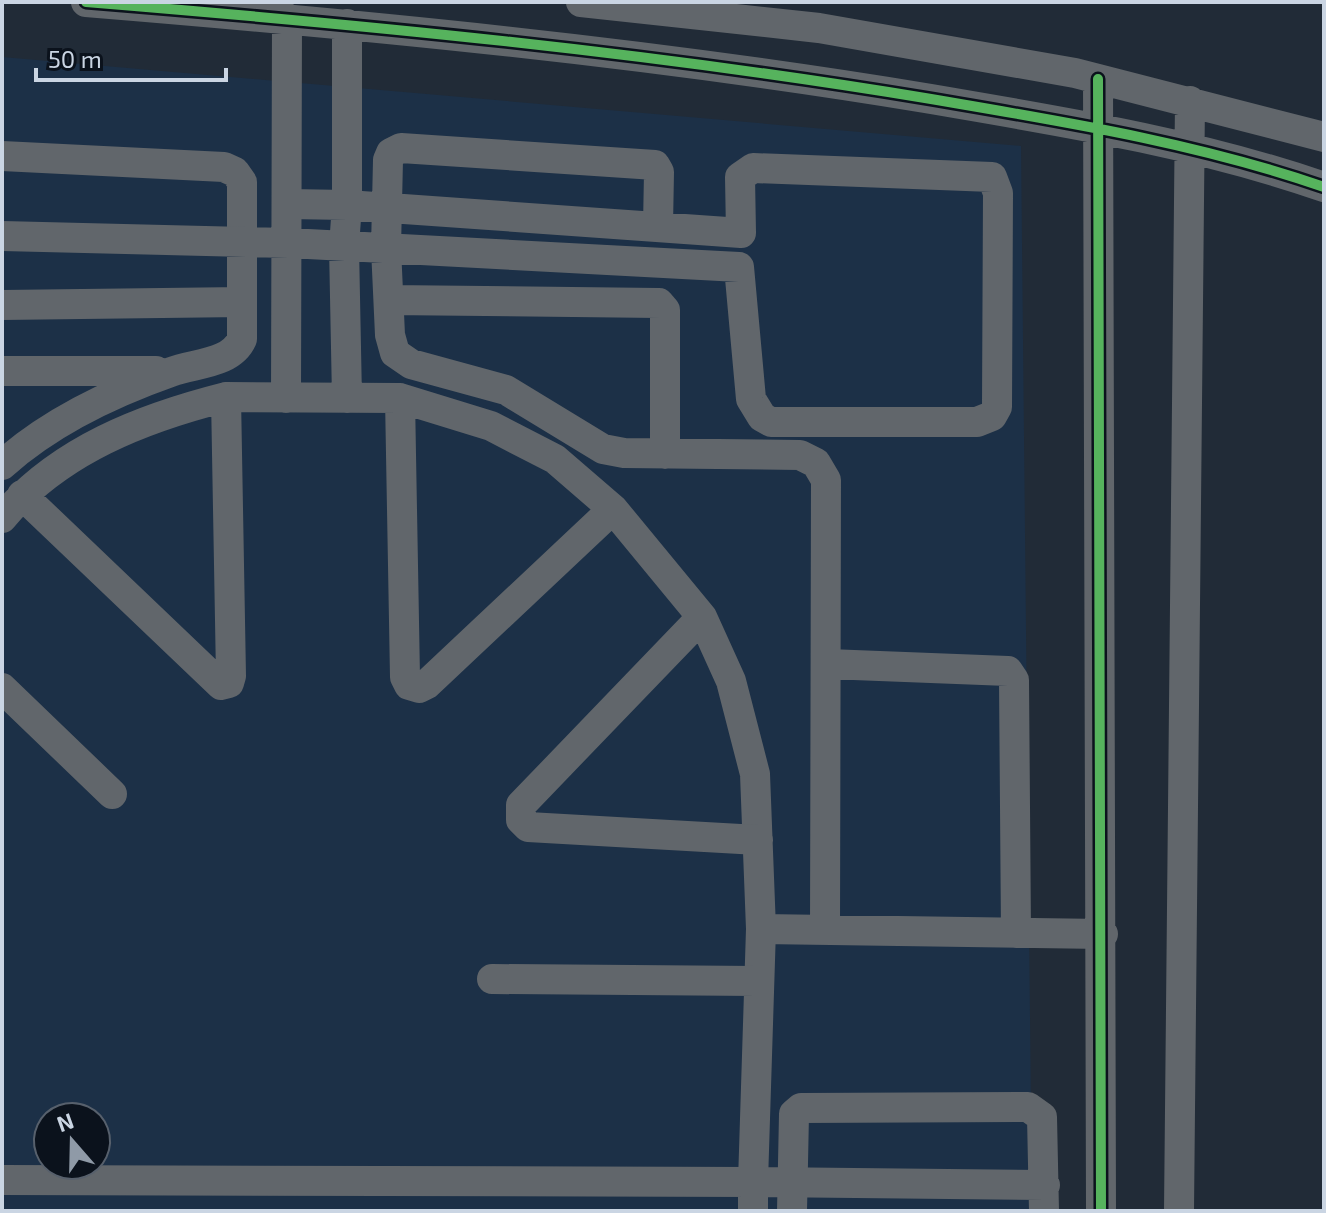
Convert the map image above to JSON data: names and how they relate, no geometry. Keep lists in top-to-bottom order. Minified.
{"scale_bar":"50 m","north":"top"}
